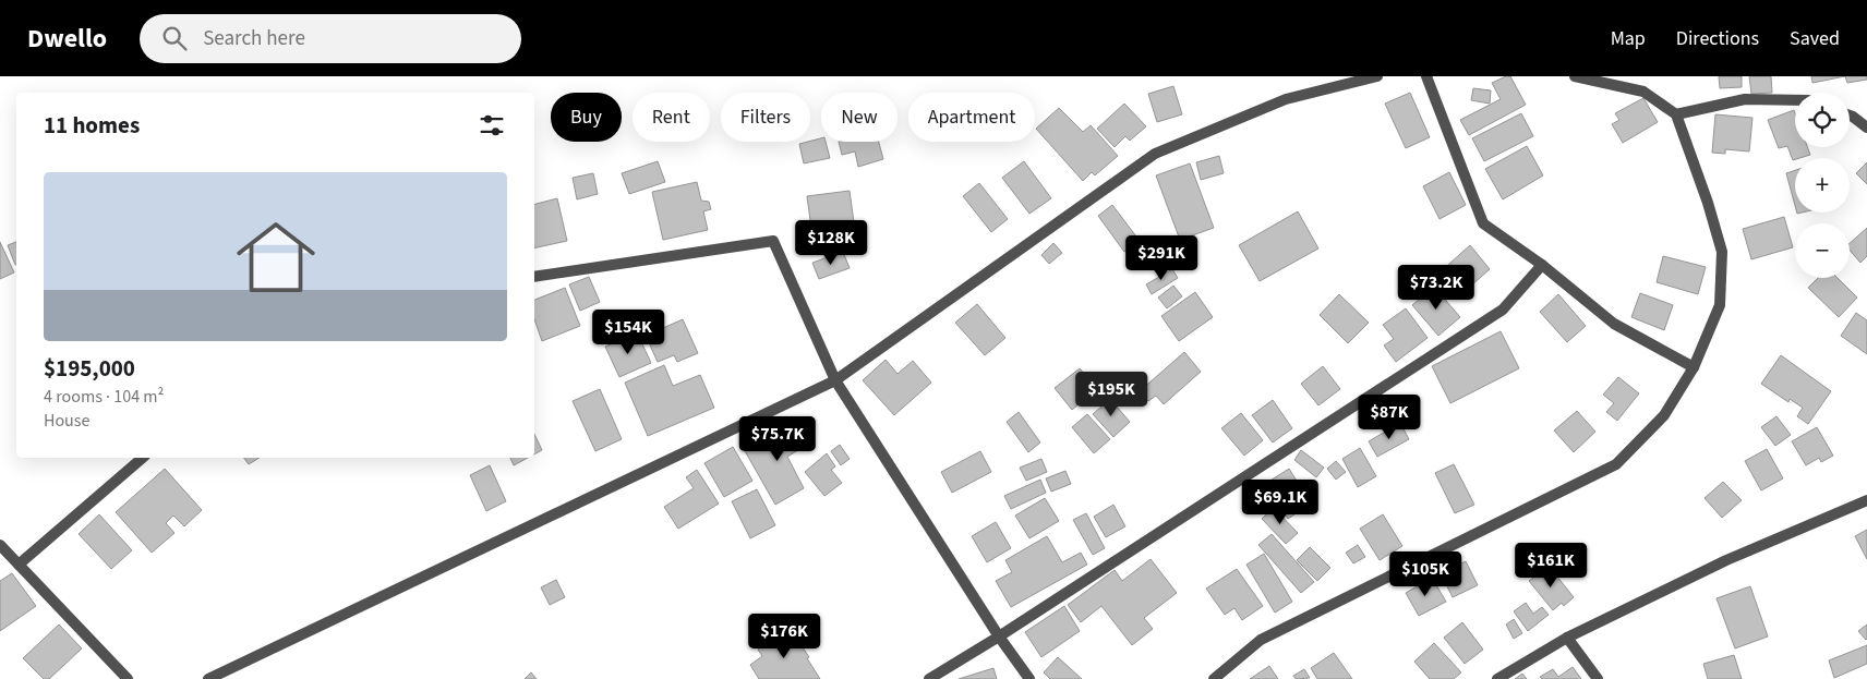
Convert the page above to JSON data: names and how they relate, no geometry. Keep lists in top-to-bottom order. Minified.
{"page":{"header":"Dwello","search":"Search here","nav":["Map","Directions","Saved"],"map_buttons":["+","−"],"chip":["Buy","Rent","Filters","New","Apartment"],"heading":"11 homes","list":[{"name":"$195,000","note":"4 rooms · 104 m² · House"}],"price":["$128K","$291K","$73.2K","$154K","$195K","$87K","$75.7K","$69.1K","$161K","$105K","$176K"]}}
